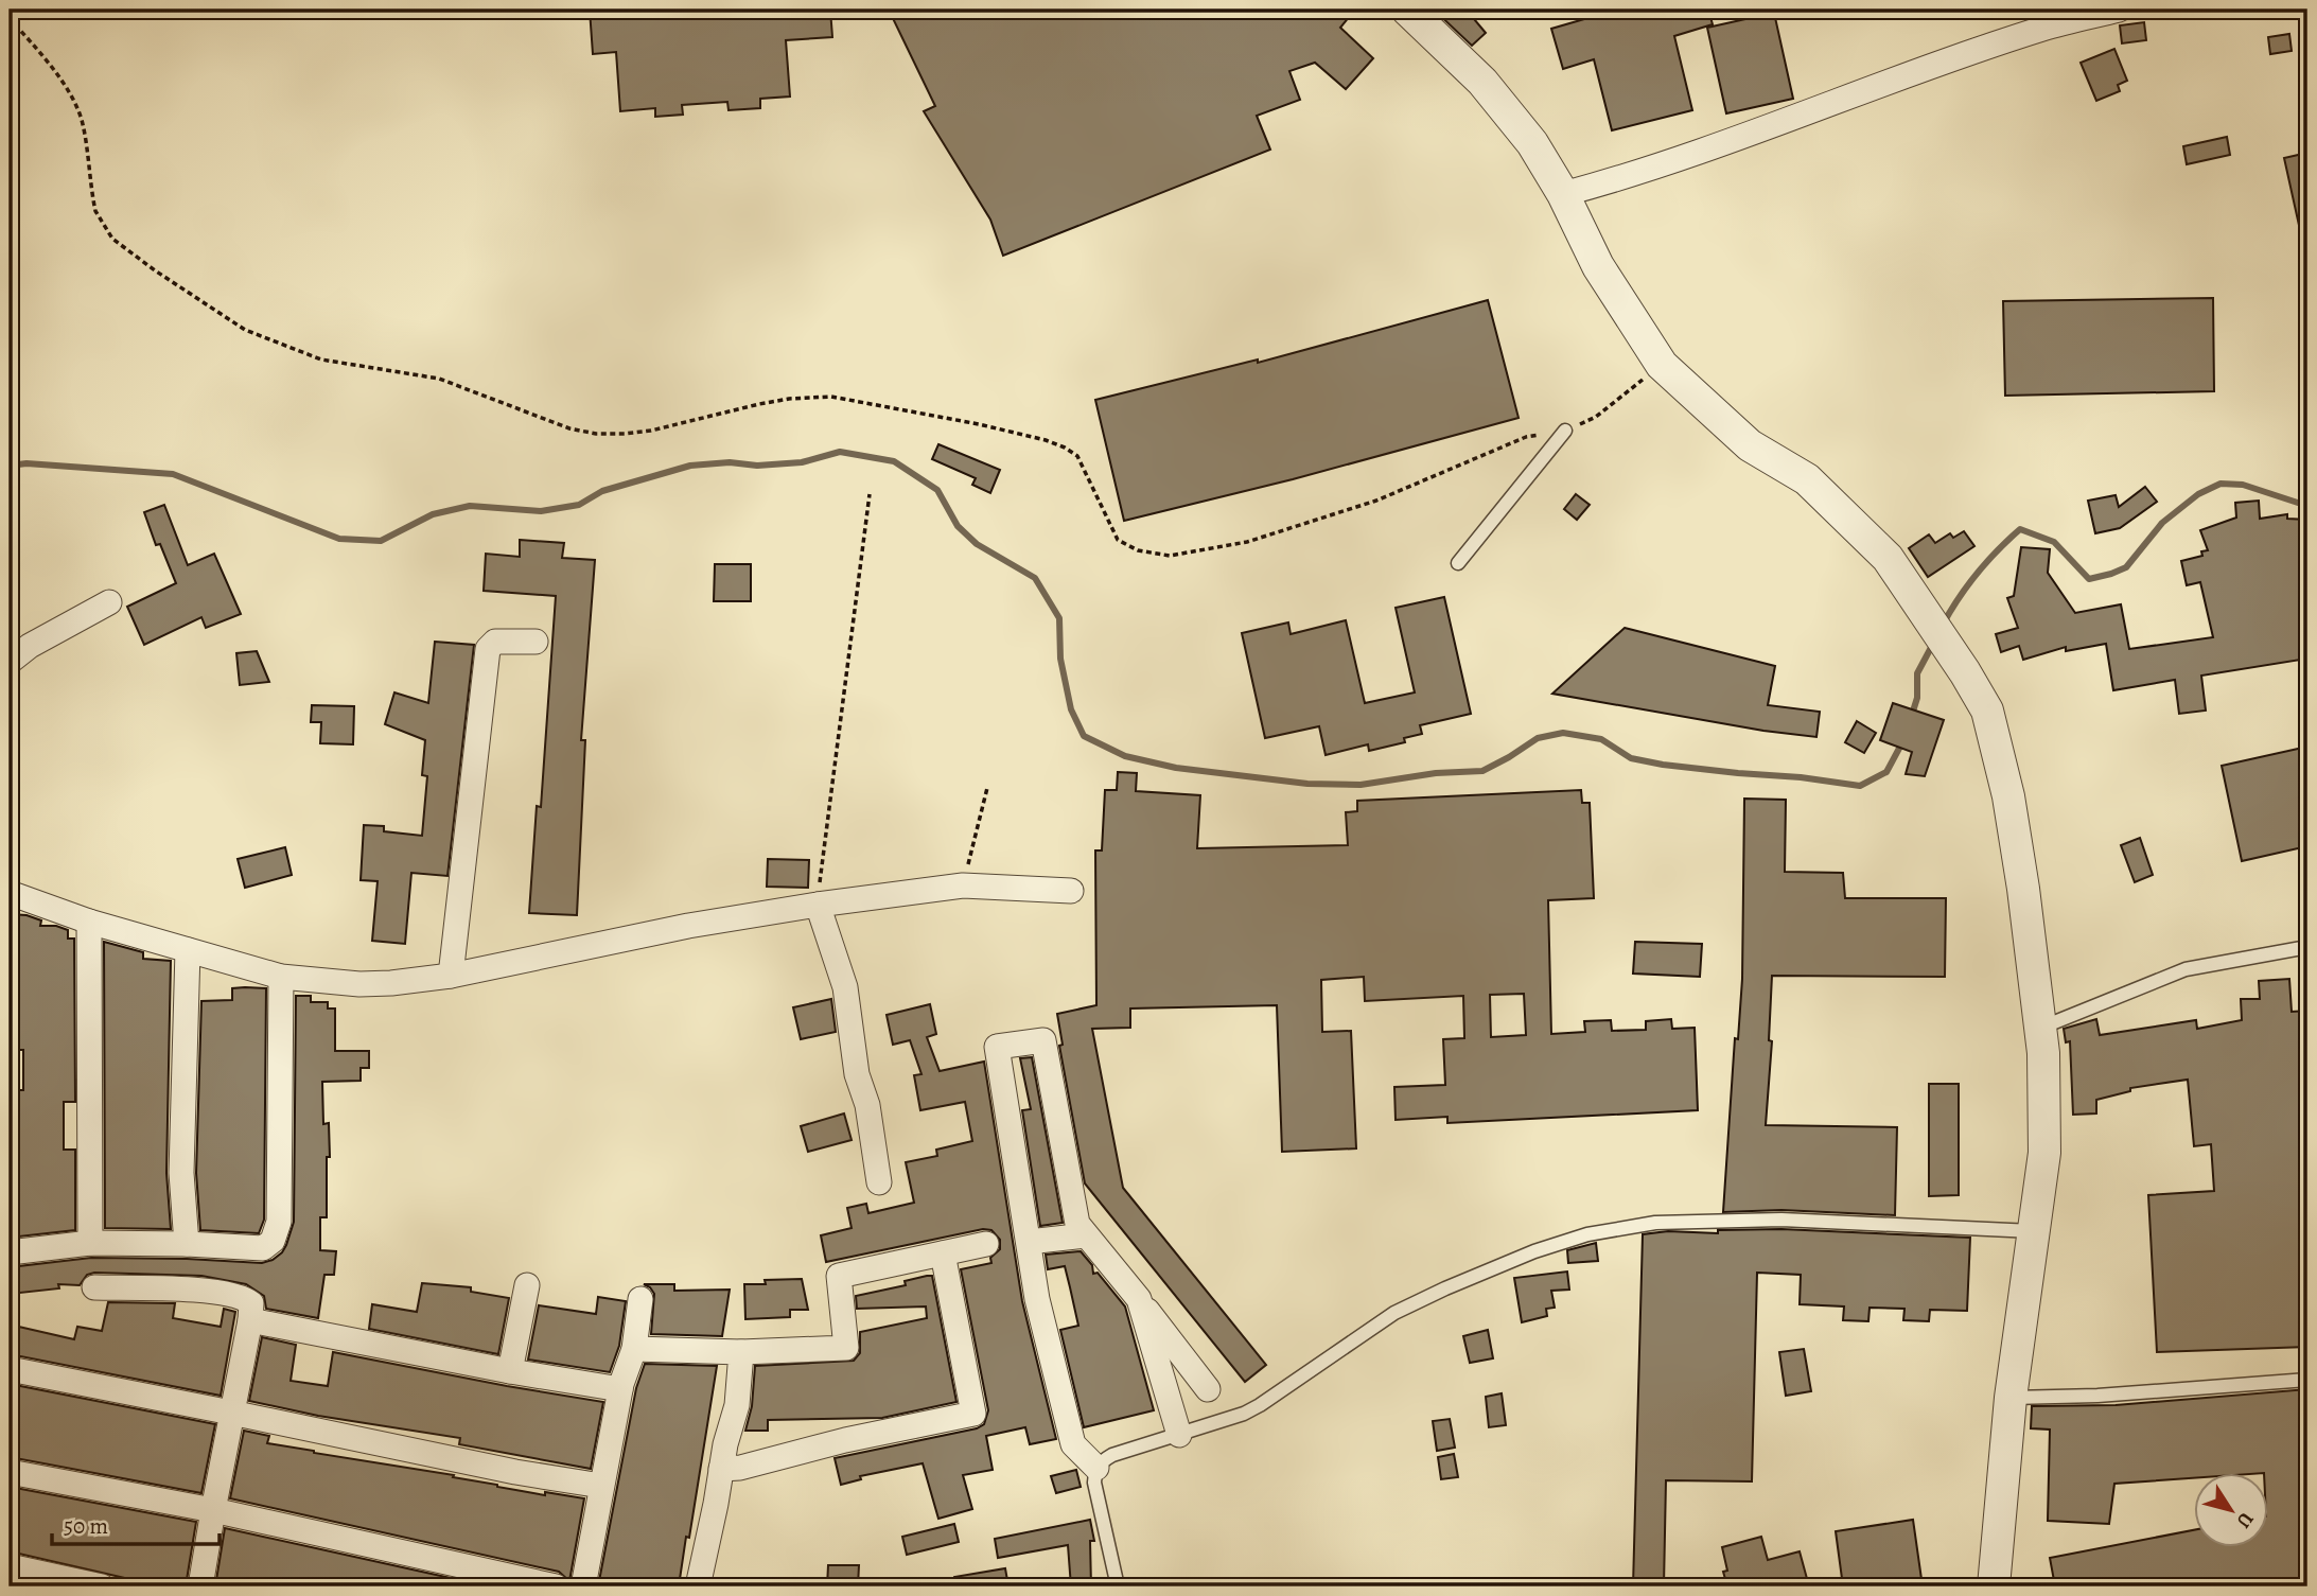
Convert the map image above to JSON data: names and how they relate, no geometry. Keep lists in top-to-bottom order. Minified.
{"scale_bar":"50 m","north":"bottom right"}
